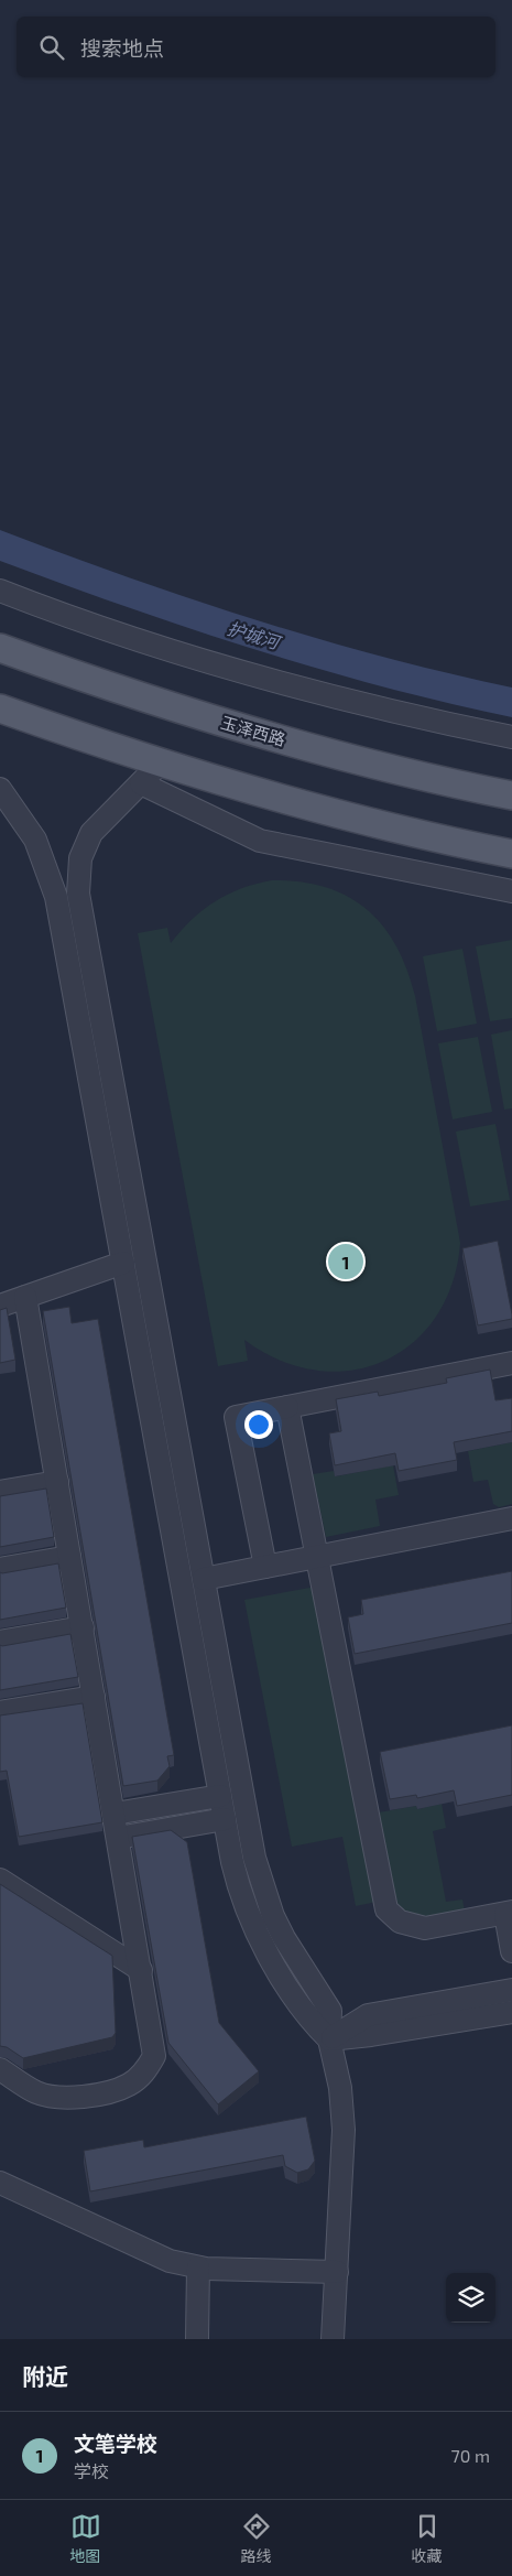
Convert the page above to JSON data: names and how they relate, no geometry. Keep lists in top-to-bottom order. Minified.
{"streets":{"main road":["玉泽西路"]},"water":["护城河"],"page":{"search":"搜索地点","pins":"1","heading":"附近","list":[{"mark":"1","name":"文笔学校","note":"学校","value":"70 m"}],"nav":["地图","路线","收藏"]}}
